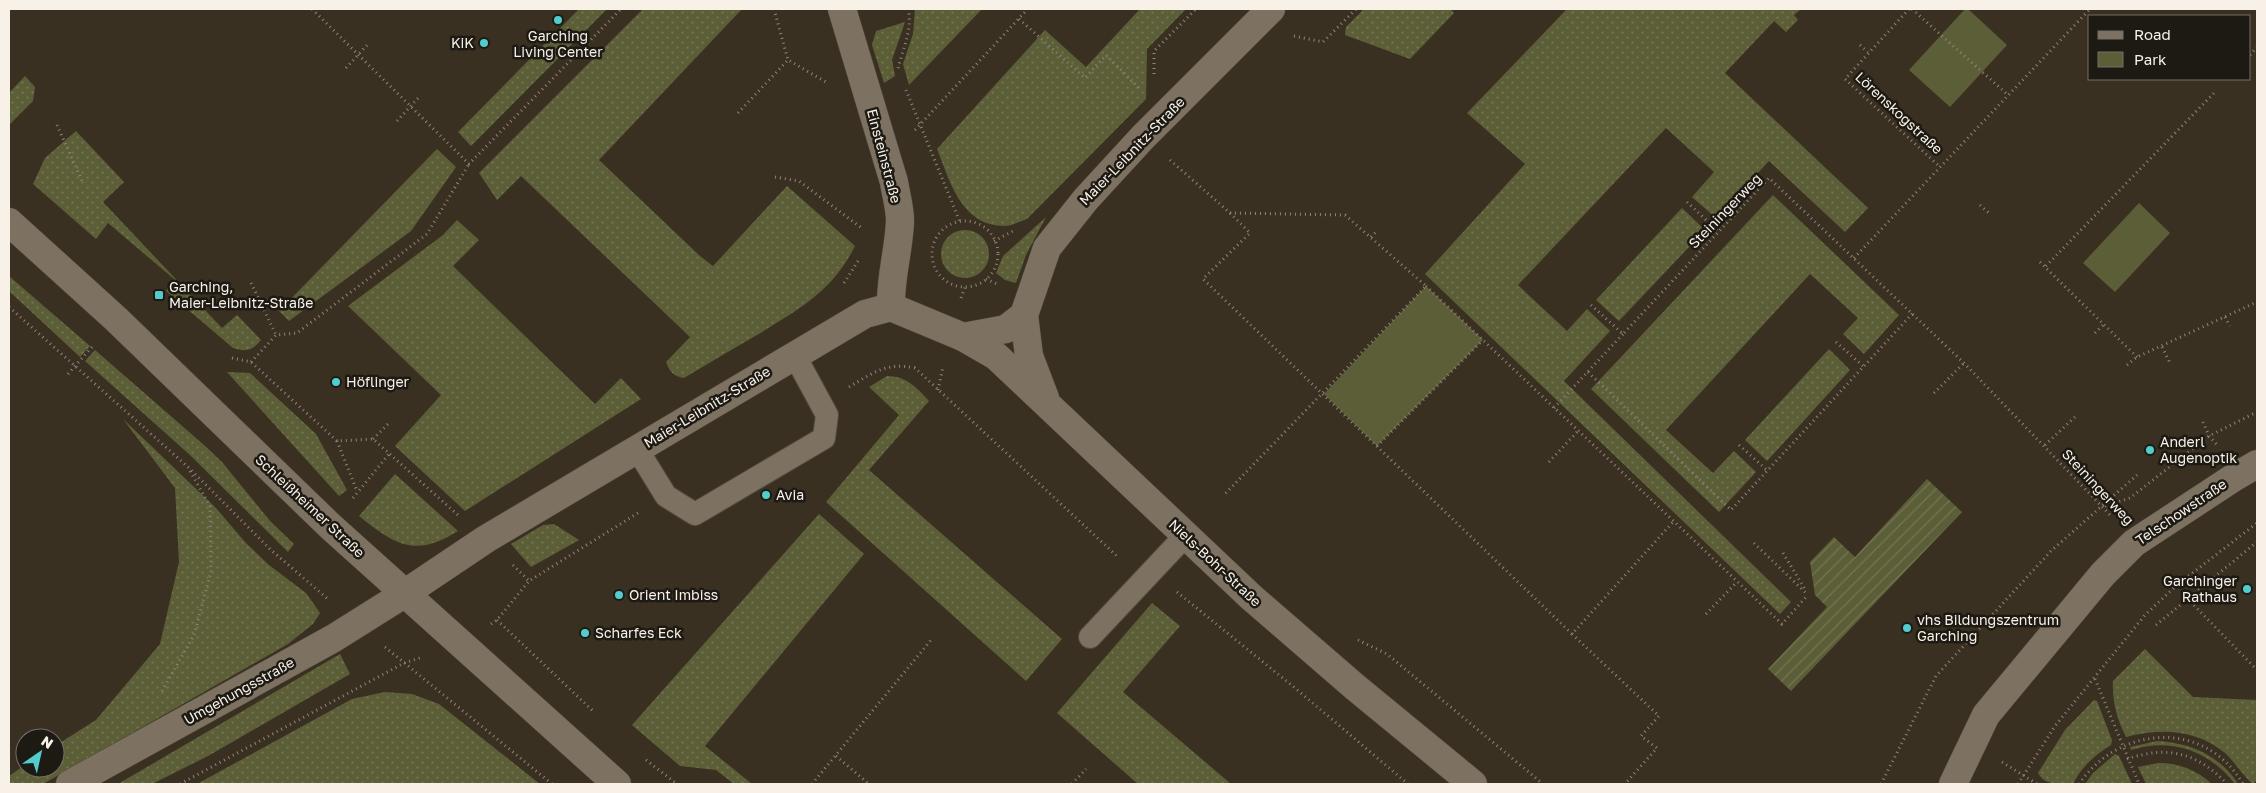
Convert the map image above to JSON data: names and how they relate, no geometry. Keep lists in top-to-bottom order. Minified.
{"streets":{"street":["Maier-Leibnitz-Straße","Einsteinstraße","Schleißheimer Straße","Telschowstraße","Niels-Bohr-Straße","Umgehungsstraße"],"path":["Lörenskogstraße","Steiningerweg"]},"crossings":[["Maier-Leibnitz-Straße","Einsteinstraße"],["Maier-Leibnitz-Straße","Schleißheimer Straße"],["Maier-Leibnitz-Straße","Niels-Bohr-Straße"],["Maier-Leibnitz-Straße","Umgehungsstraße"],["Steiningerweg","Telschowstraße"],["Schleißheimer Straße","Umgehungsstraße"]],"places":{"other":["Garching Living Center","KiK","Höflinger","Anderl Augenoptik","Avia","Garchinger Rathaus","Orient Imbiss","vhs Bildungszentrum Garching","Scharfes Eck"],"transit":["Garching, Maier-Leibnitz-Straße"]},"legend":["Road","Park"],"north":"top right"}
